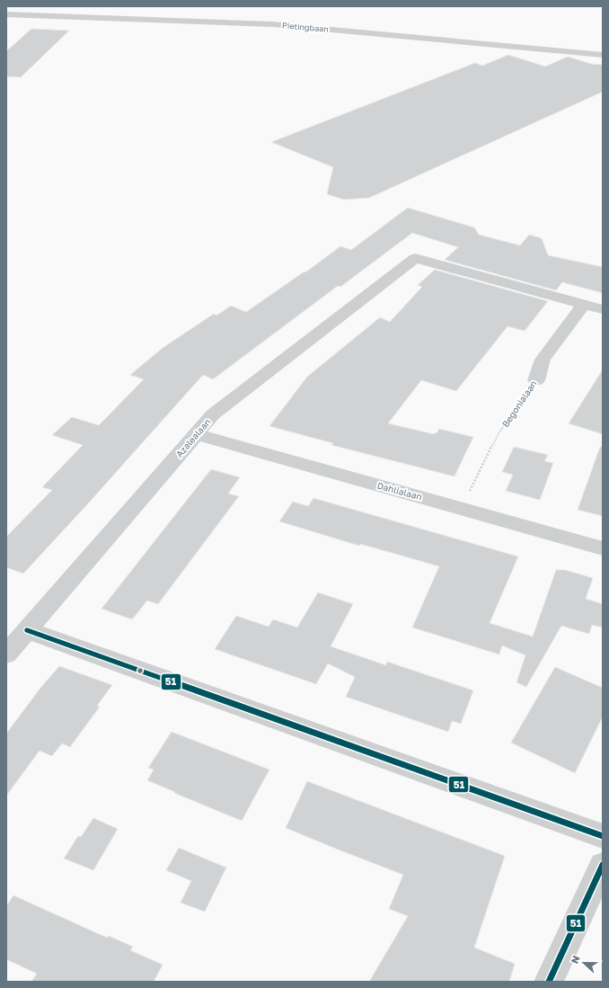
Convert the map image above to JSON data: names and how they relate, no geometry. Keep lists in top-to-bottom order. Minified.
{"streets":{"street":["Pietingbaan","Begonialaan","Azalealaan","Dahlialaan"]},"crossings":[["Begonialaan","Azalealaan"],["Begonialaan","Dahlialaan"],["Azalealaan","Dahlialaan"]],"lines":["transit line 51"],"north":"left"}
